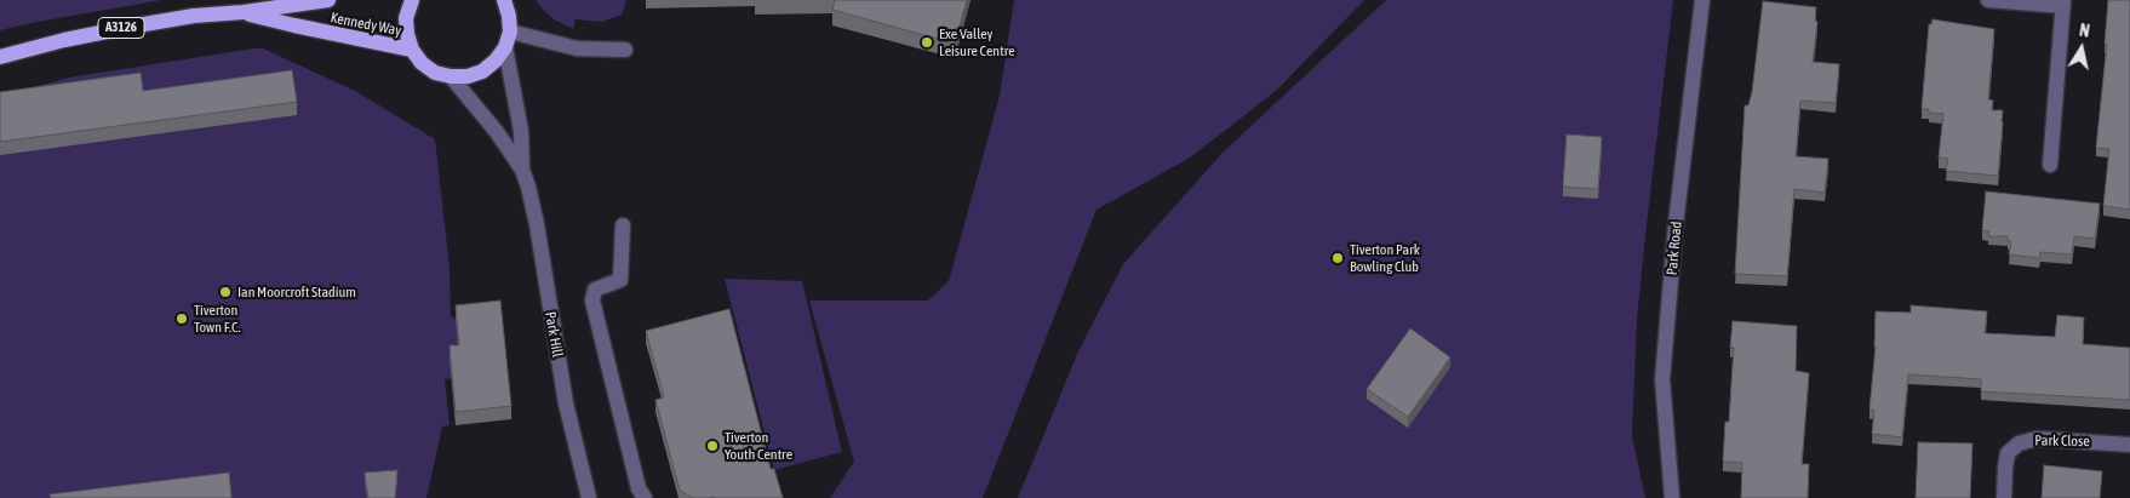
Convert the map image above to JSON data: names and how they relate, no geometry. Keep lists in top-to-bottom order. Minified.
{"streets":{"main road":["Kennedy Way","A3126"],"street":["Park Road","Park Hill","Park Close"]},"places":["Exe Valley Leisure Centre","Tiverton Park Bowling Club","Ian Moorcroft Stadium","Tiverton Town F.C.","Tiverton Youth Centre"],"north":"top"}
